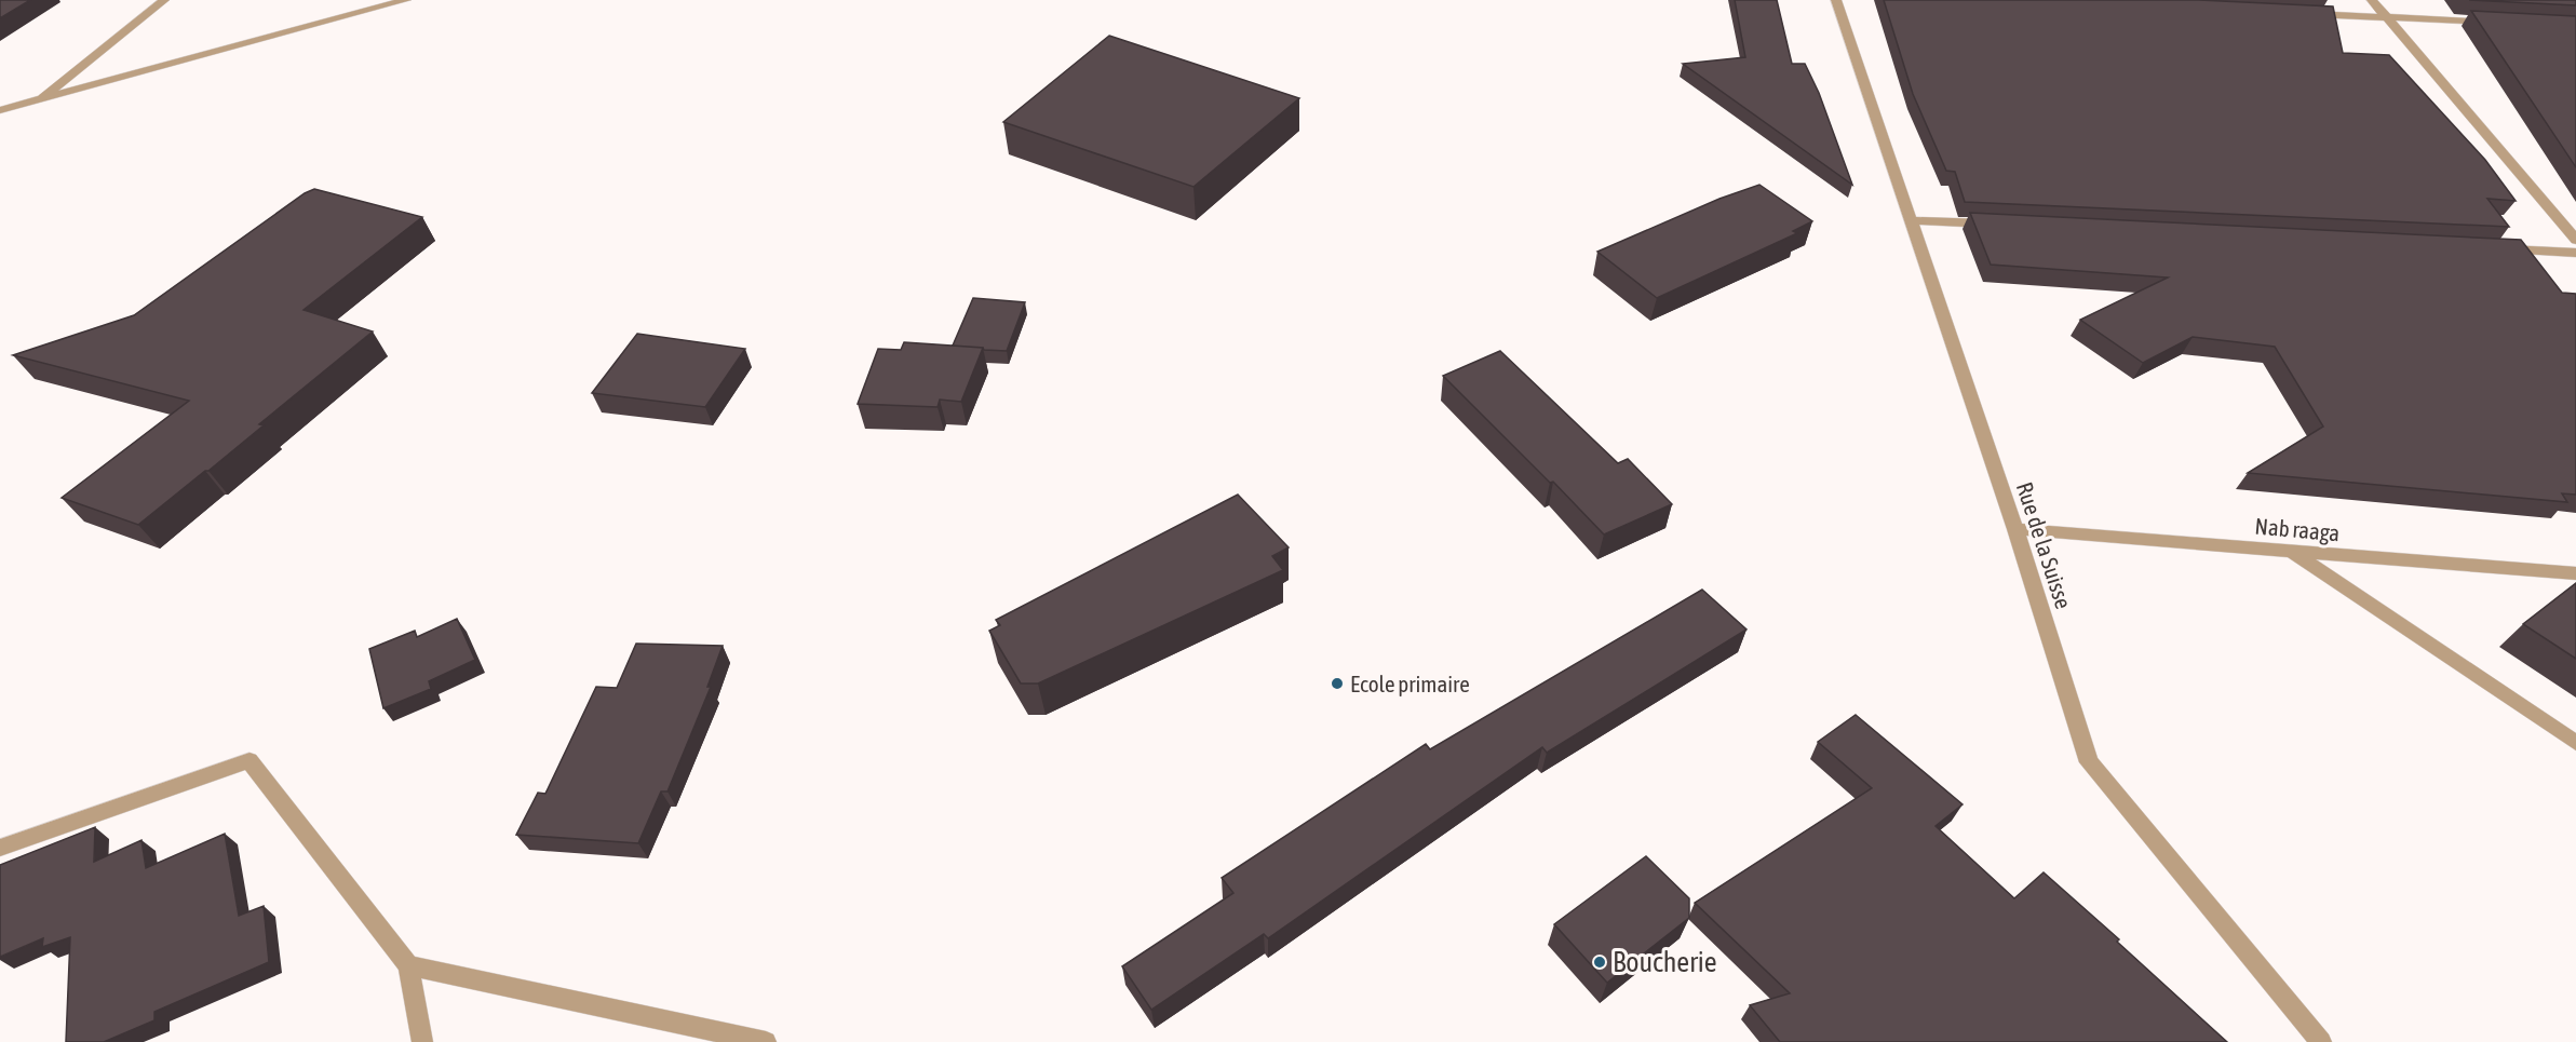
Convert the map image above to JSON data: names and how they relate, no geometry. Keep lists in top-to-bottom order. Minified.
{"streets":{"street":["Nab raaga","Rue de la Suisse"]},"crossings":[["Nab raaga","Rue de la Suisse"]],"places":["Ecole primaire","Boucherie"]}
